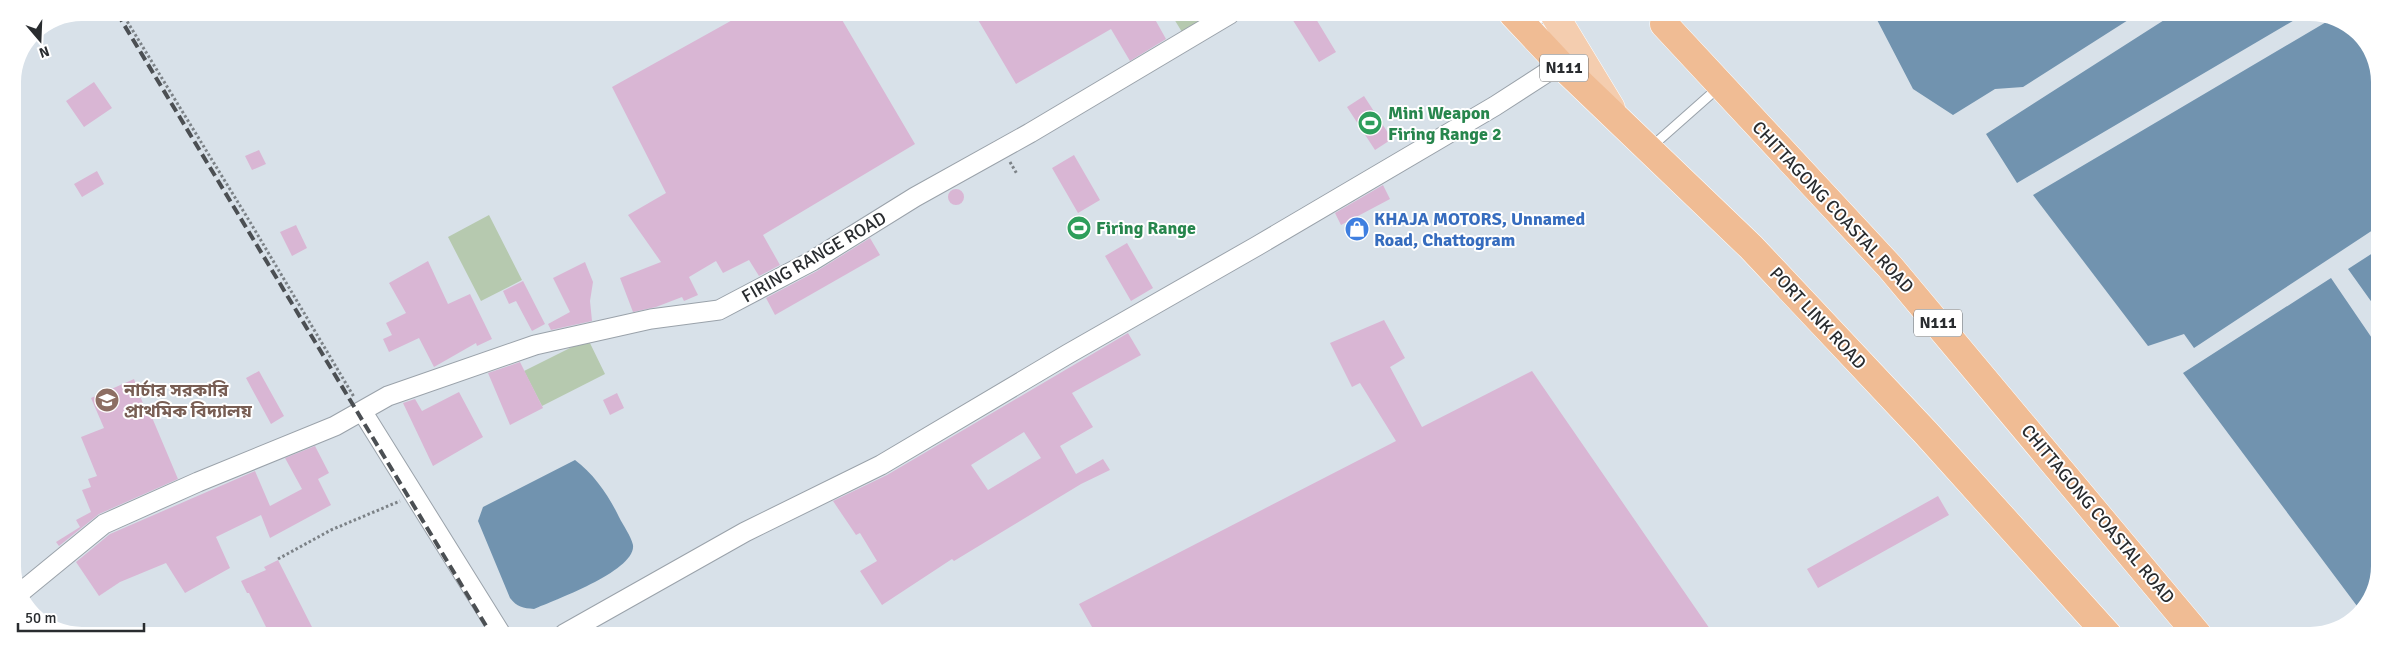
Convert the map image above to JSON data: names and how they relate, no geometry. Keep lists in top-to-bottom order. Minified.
{"streets":{"highway":["N111","CHITTAGONG COASTAL ROAD","PORT LINK ROAD"],"street":["FIRING RANGE ROAD"]},"places":{"sports":["Mini Weapon Firing Range 2","Firing Range"],"shop":["KHAJA MOTORS, Unnamed Road, Chattogram"],"school or university":["নার্চার সরকারি প্রাথমিক বিদ্যালয়"]},"scale_bar":"50 m","north":"bottom"}
